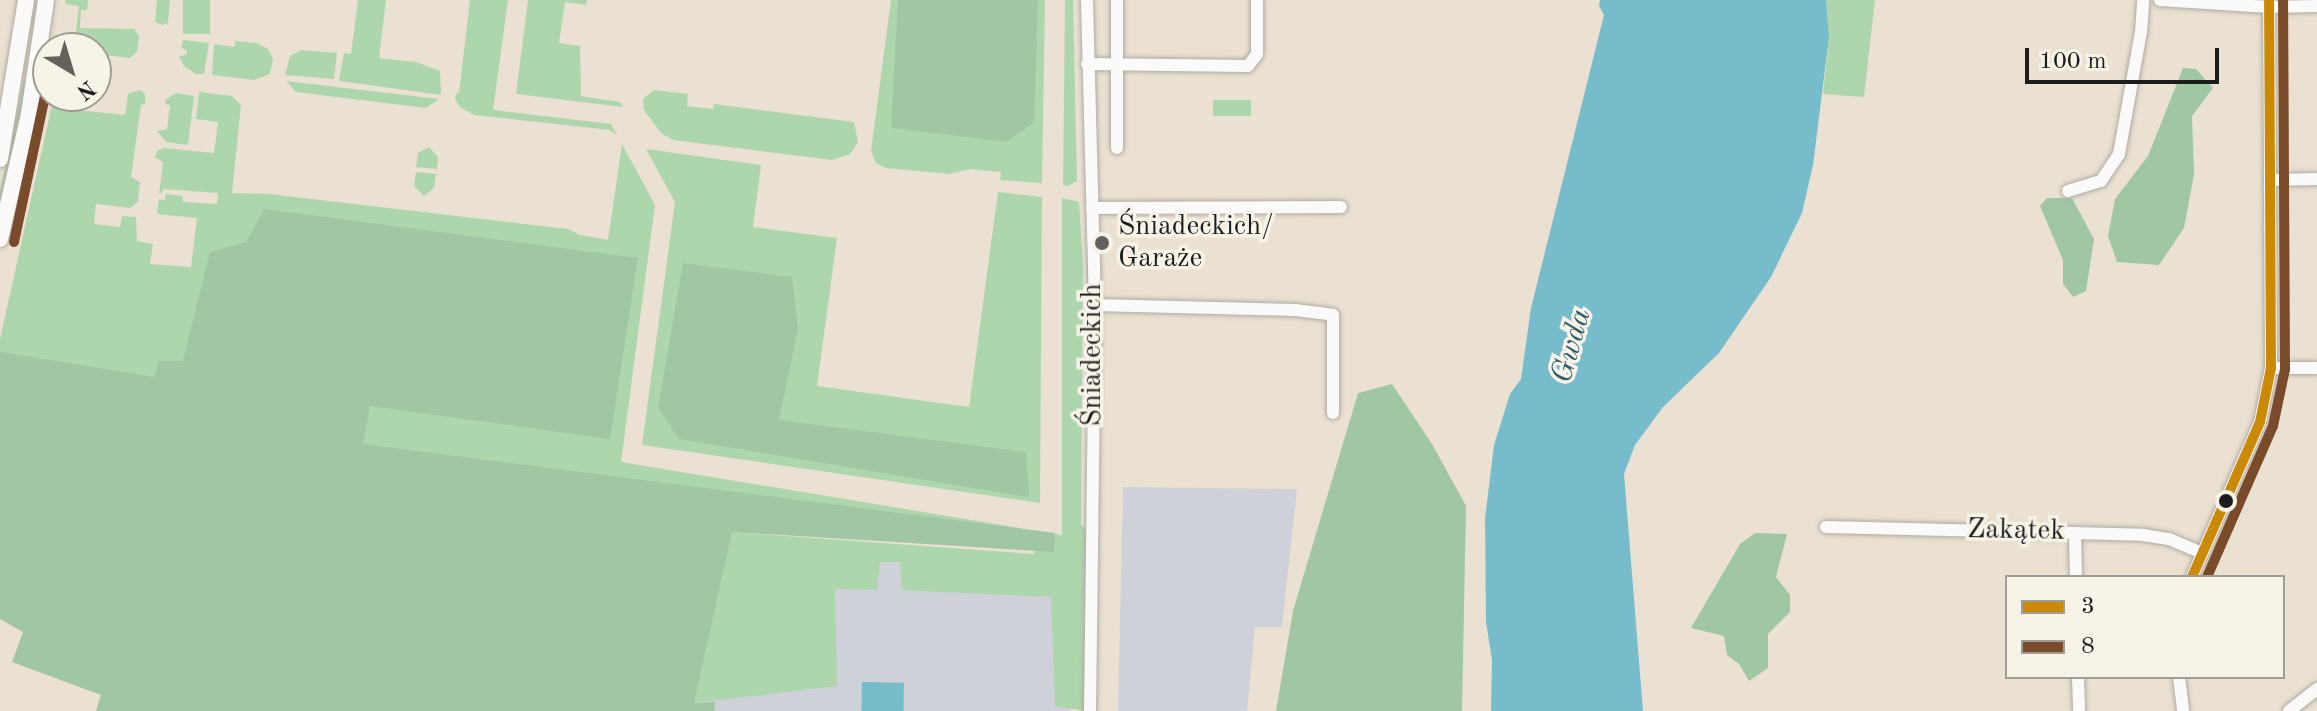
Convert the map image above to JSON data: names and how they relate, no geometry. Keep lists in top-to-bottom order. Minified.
{"streets":{"street":["Śniadeckich","Zakątek"]},"water":["Gwda"],"places":["Śniadeckich/ Garaże"],"lines":["transit line 3","transit line 8"],"legend":["3","8"],"scale_bar":"100 m","north":"bottom right"}
